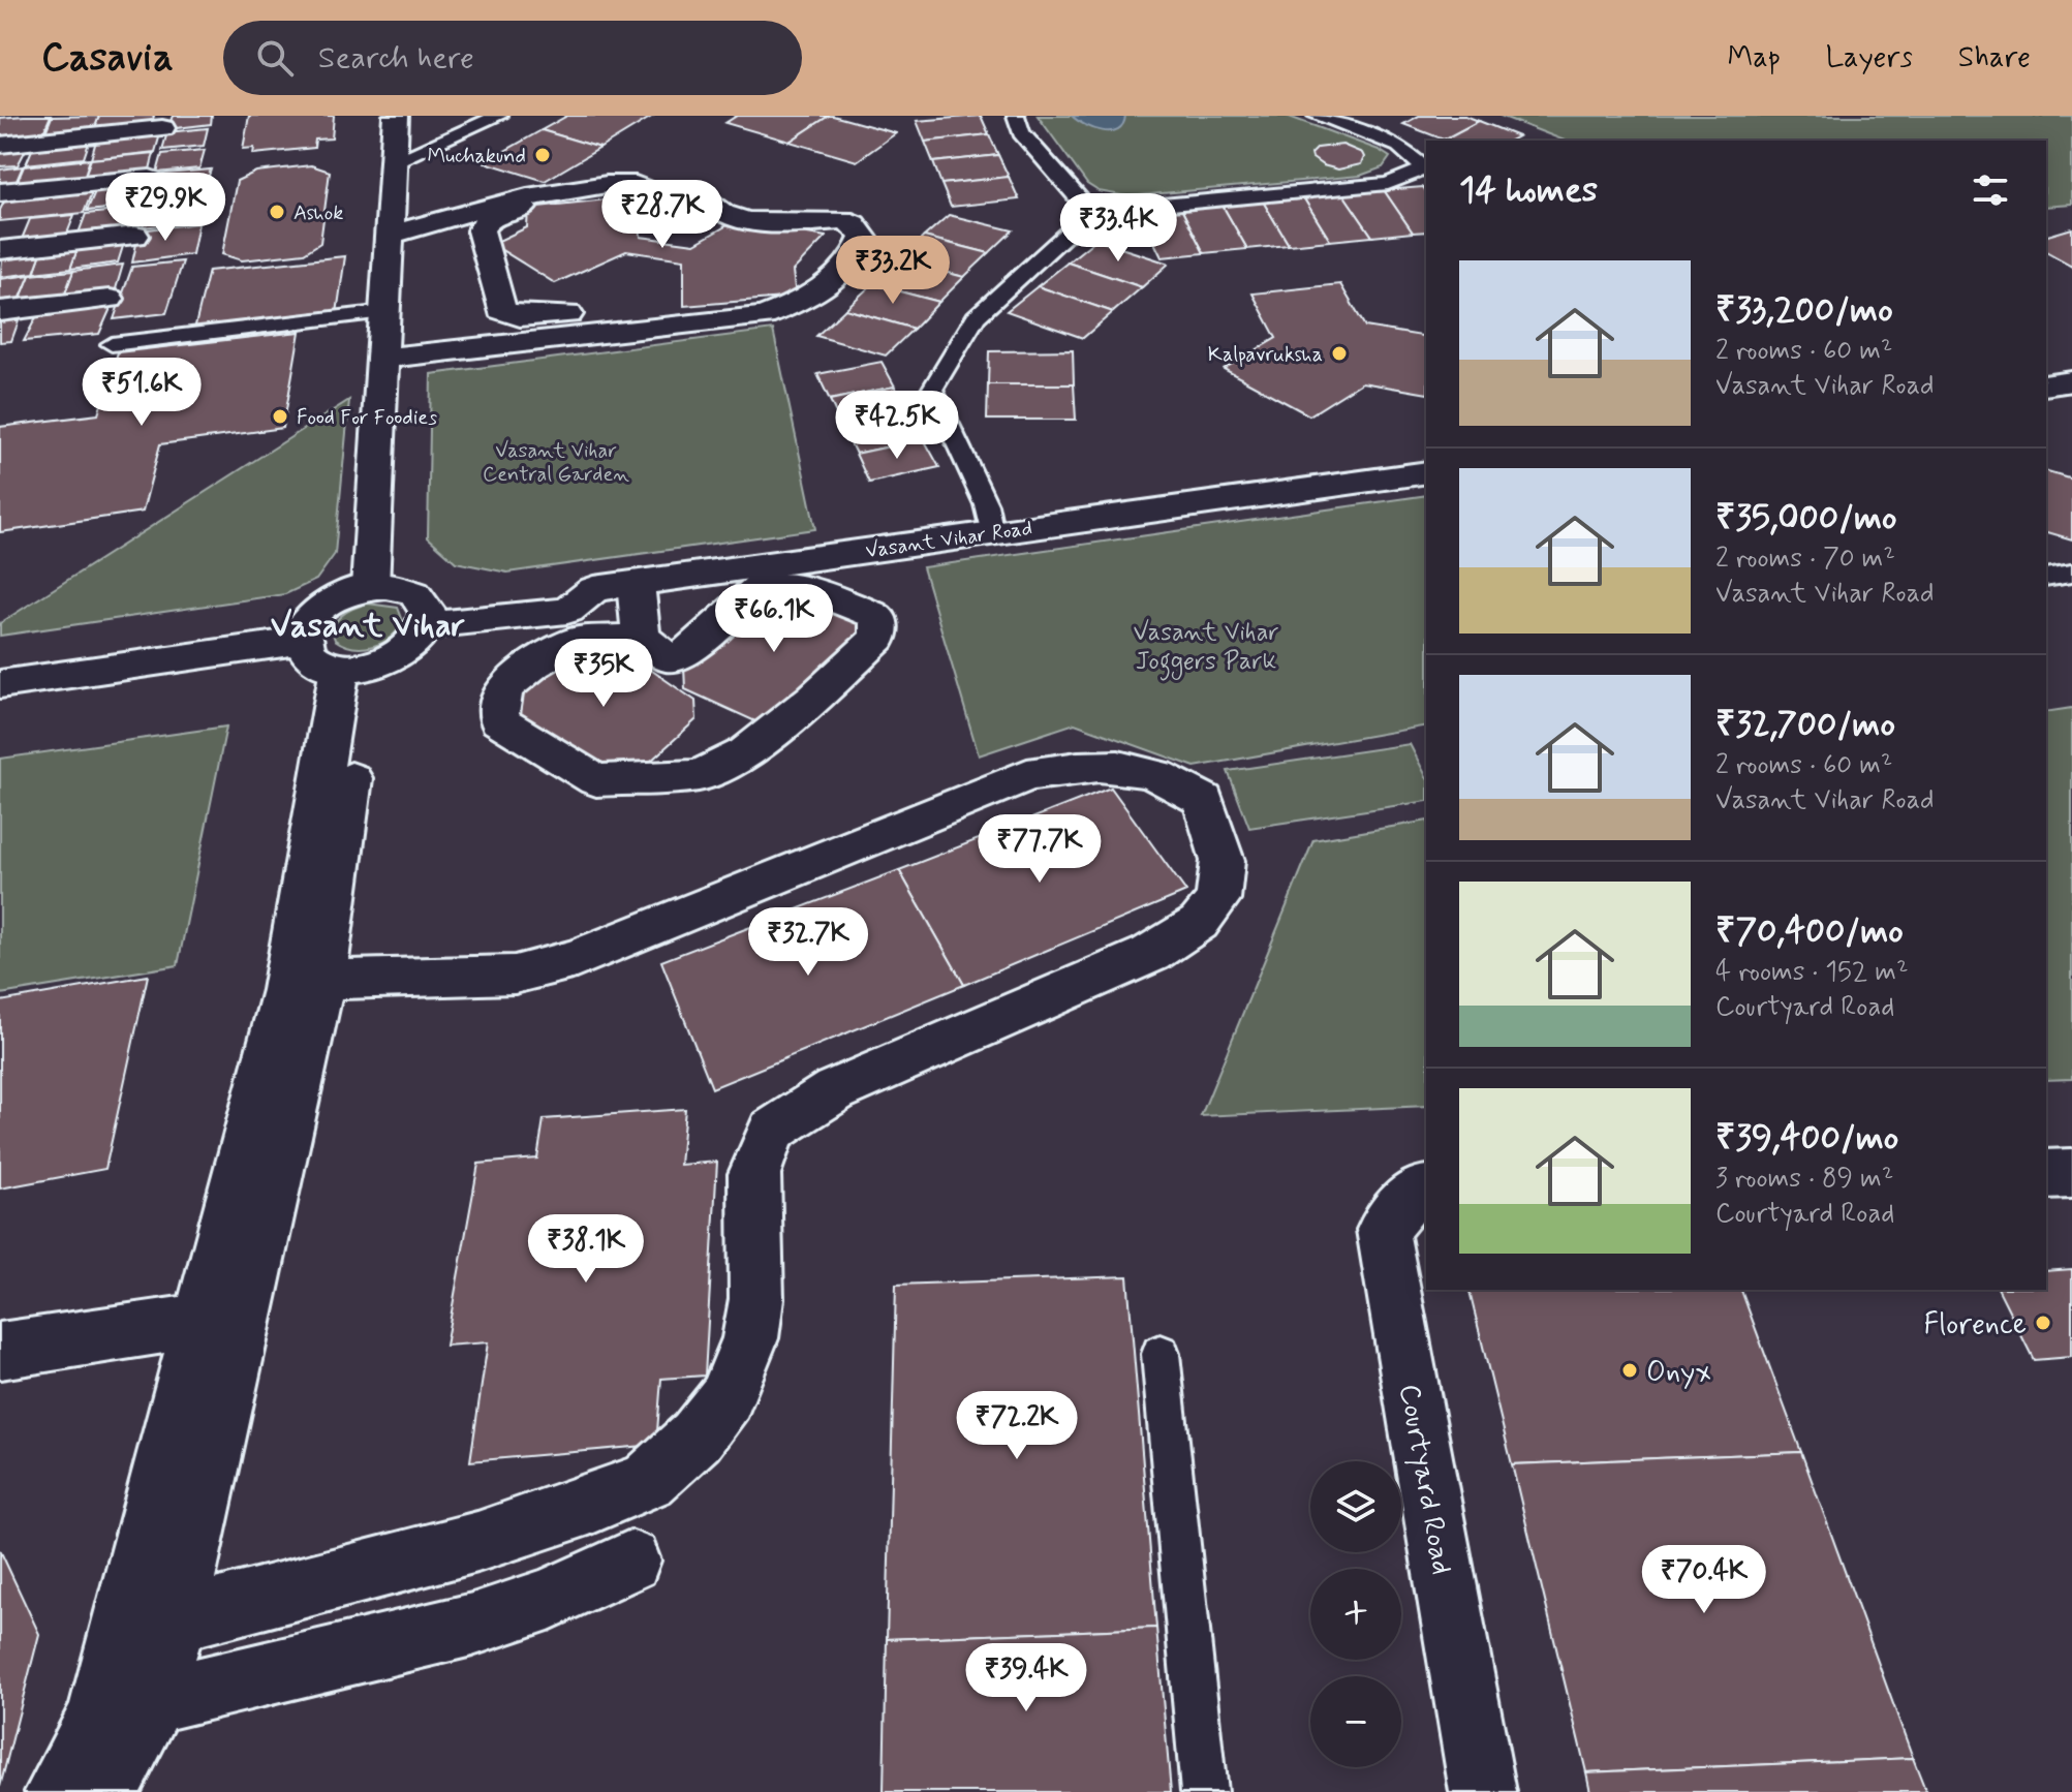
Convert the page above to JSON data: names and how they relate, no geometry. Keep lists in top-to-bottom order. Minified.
{"streets":{"street":["Vasant Vihar Road","Courtyard Road"]},"districts":["Vasant Vihar"],"parks":["Vasant Vihar Central Garden","Vasant Vihar Joggers Park"],"places":["Muchakund","Ashok","Kalpavruksha","Food For Foodies","Florence","Onyx"],"page":{"header":"Casavia","search":"Search here","nav":["Map","Layers","Share"],"heading":"14 homes","price":["₹29.9K","₹28.7K","₹33.4K","₹33.2K","₹51.6K","₹42.5K","₹66.1K","₹35K","₹77.7K","₹32.7K","₹38.1K","₹72.2K","₹70.4K","₹39.4K"],"list":[{"name":"₹33,200/mo","note":"2 rooms · 60 m² · Vasant Vihar Road"},{"name":"₹35,000/mo","note":"2 rooms · 70 m² · Vasant Vihar Road"},{"name":"₹32,700/mo","note":"2 rooms · 60 m² · Vasant Vihar Road"},{"name":"₹70,400/mo","note":"4 rooms · 152 m² · Courtyard Road"},{"name":"₹39,400/mo","note":"3 rooms · 89 m² · Courtyard Road"}],"map_buttons":["+","−"]}}
